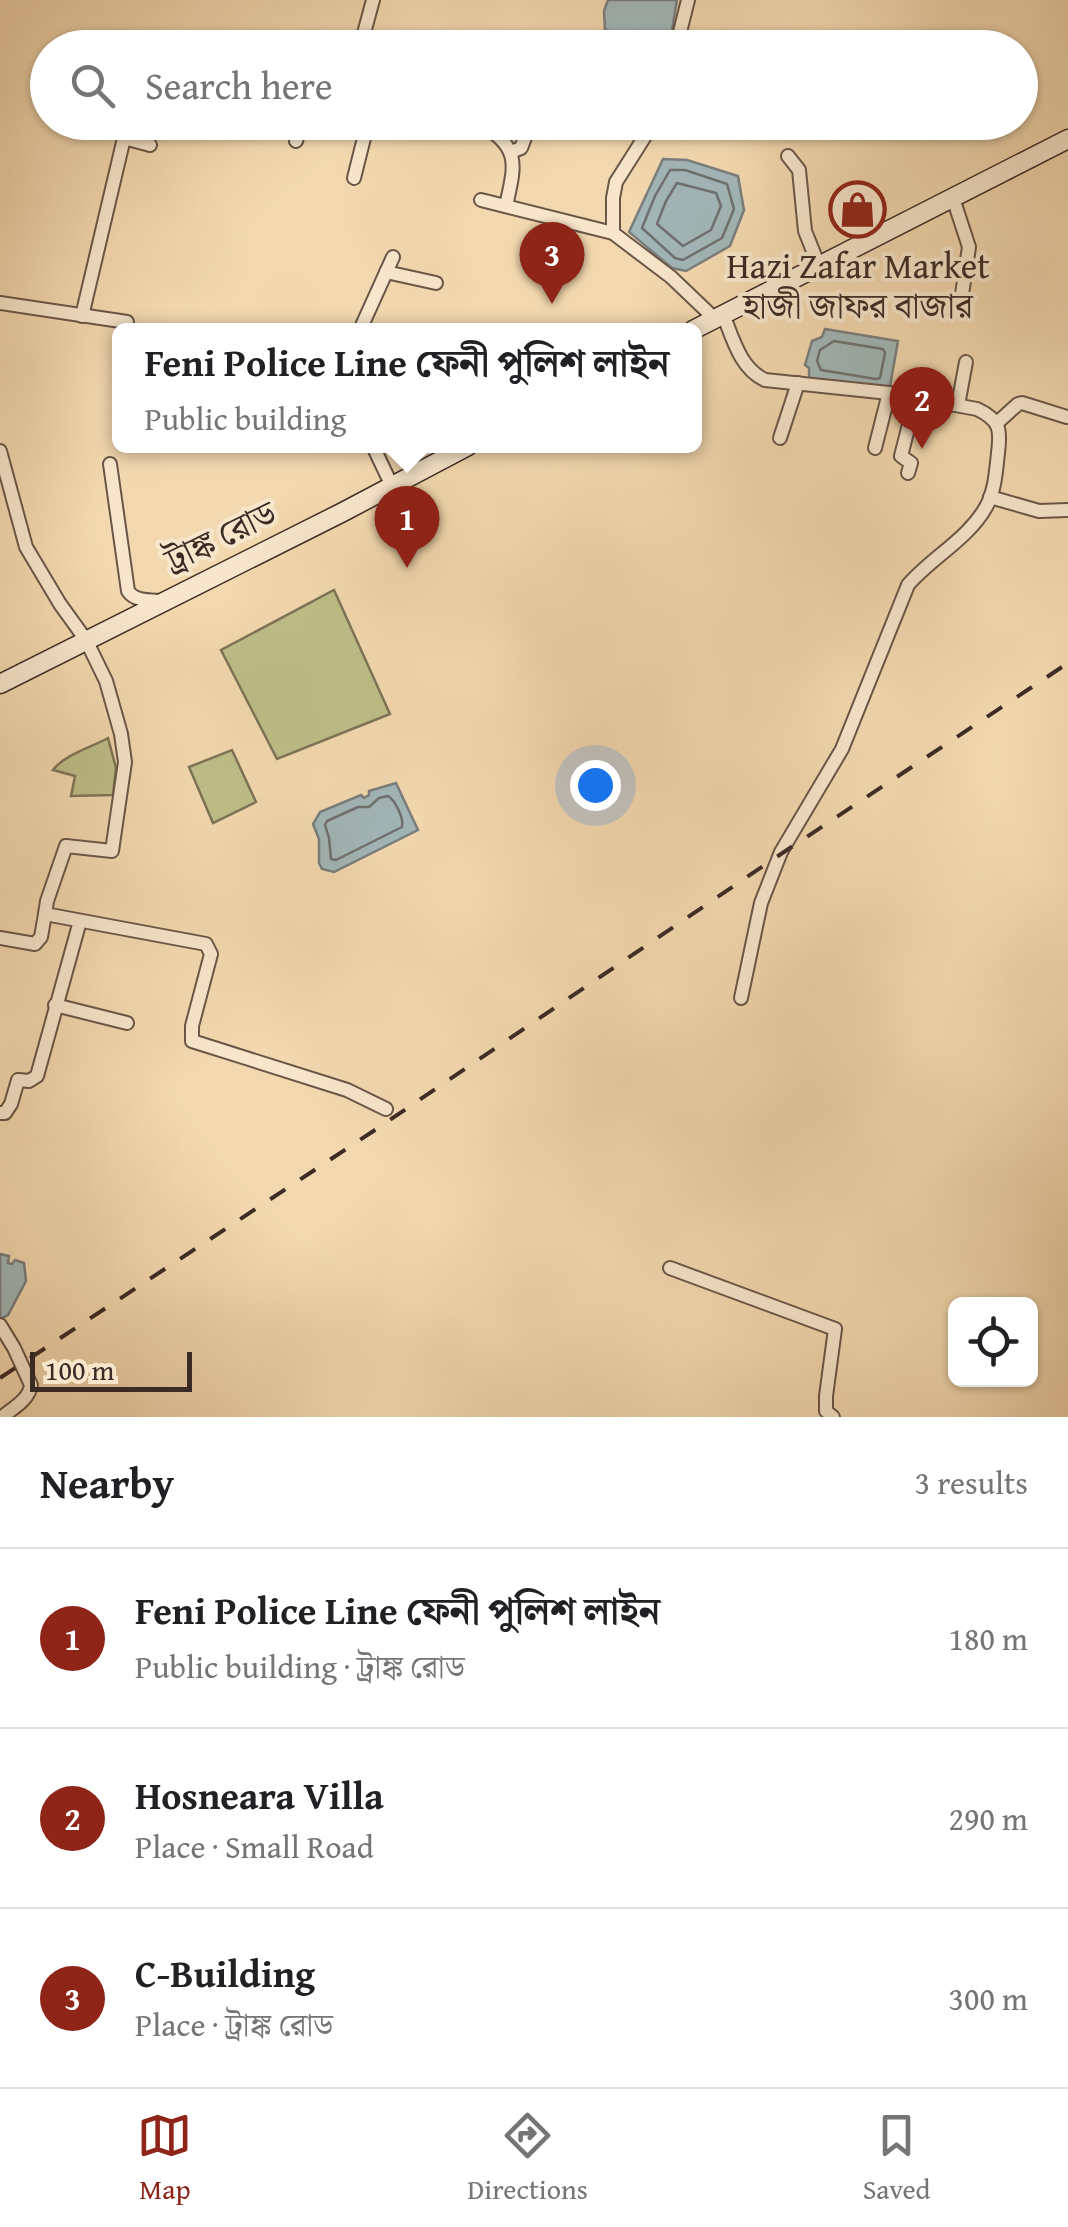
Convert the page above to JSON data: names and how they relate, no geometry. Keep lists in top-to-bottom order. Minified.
{"streets":{"main road":["ট্রাঙ্ক রোড"]},"places":{"shop":["Hazi Zafar Market হাজী জাফর বাজার"]},"scale_bar":"100 m","page":{"search":"Search here","pins":["3","2","1"],"popup":["Feni Police Line ফেনী পুলিশ লাইন","Public building"],"scale":"100 m","heading":["Nearby","3 results"],"list":[{"mark":"1","name":"Feni Police Line ফেনী পুলিশ লাইন","note":"Public building · ট্রাঙ্ক রোড","value":"180 m"},{"mark":"2","name":"Hosneara Villa","note":"Place · Small Road","value":"290 m"},{"mark":"3","name":"C-Building","note":"Place · ট্রাঙ্ক রোড","value":"300 m"}],"nav":["Map","Directions","Saved"]}}
